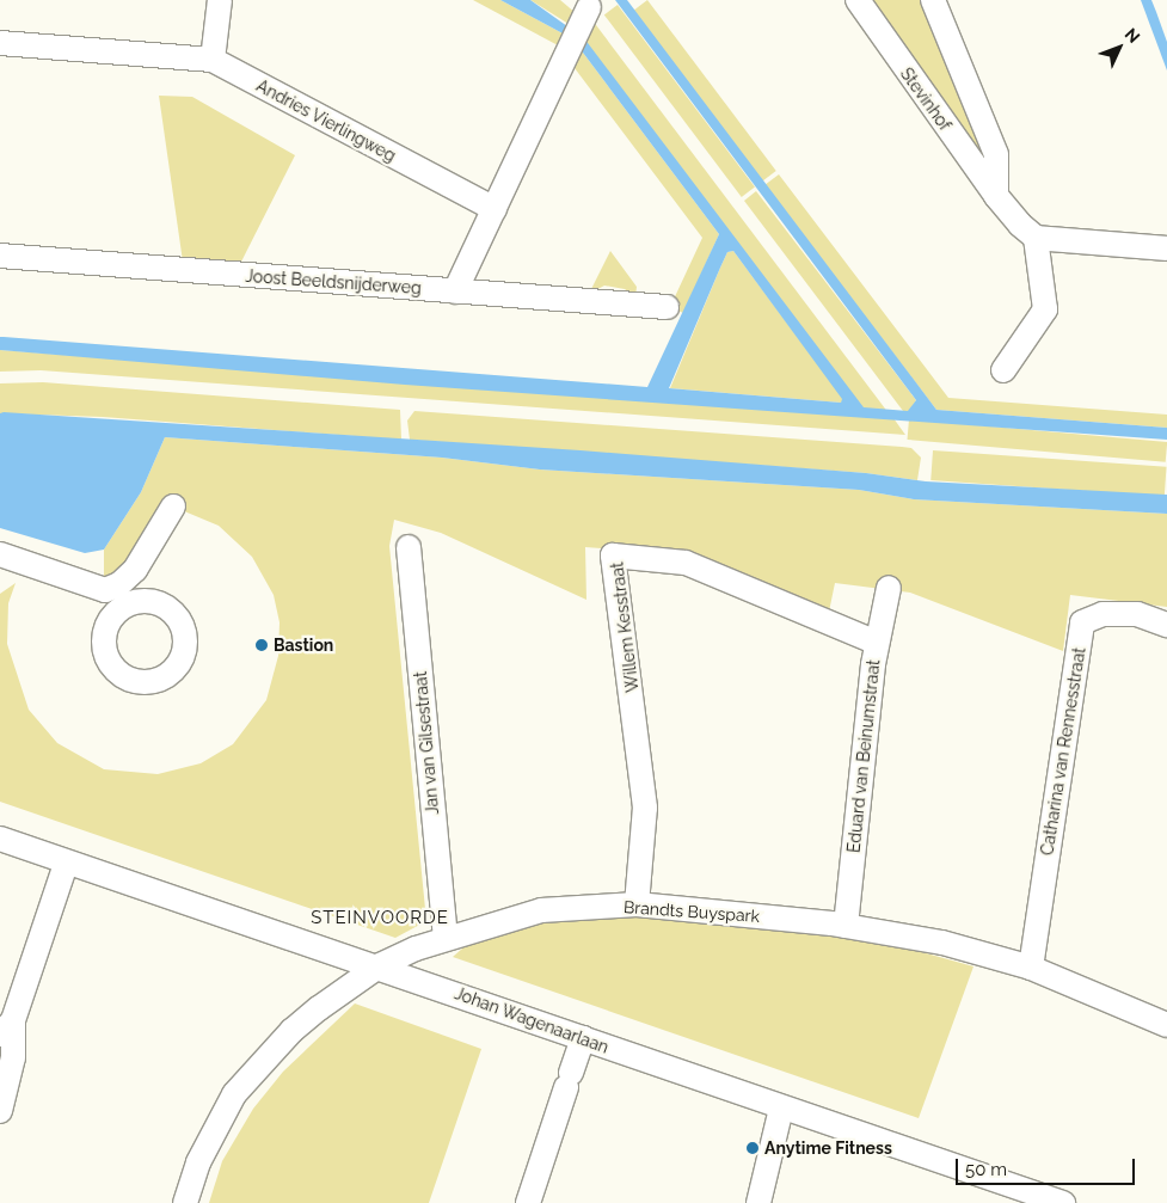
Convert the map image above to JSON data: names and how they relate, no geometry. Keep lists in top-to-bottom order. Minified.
{"streets":{"street":["Stevinhof","Andries Vierlingweg","Joost Beeldsnijderweg","Willem Kesstraat","Jan van Gilsestraat","Catharina van Rennesstraat","Eduard van Beinumstraat","Brandts Buyspark","Johan Wagenaarlaan"]},"crossings":[["Willem Kesstraat","Eduard van Beinumstraat"],["Willem Kesstraat","Brandts Buyspark"],["Jan van Gilsestraat","Brandts Buyspark"],["Catharina van Rennesstraat","Brandts Buyspark"],["Eduard van Beinumstraat","Brandts Buyspark"],["Brandts Buyspark","Johan Wagenaarlaan"]],"districts":["STEINVOORDE"],"places":["Bastion","Anytime Fitness"],"scale_bar":"50 m","north":"top right"}
